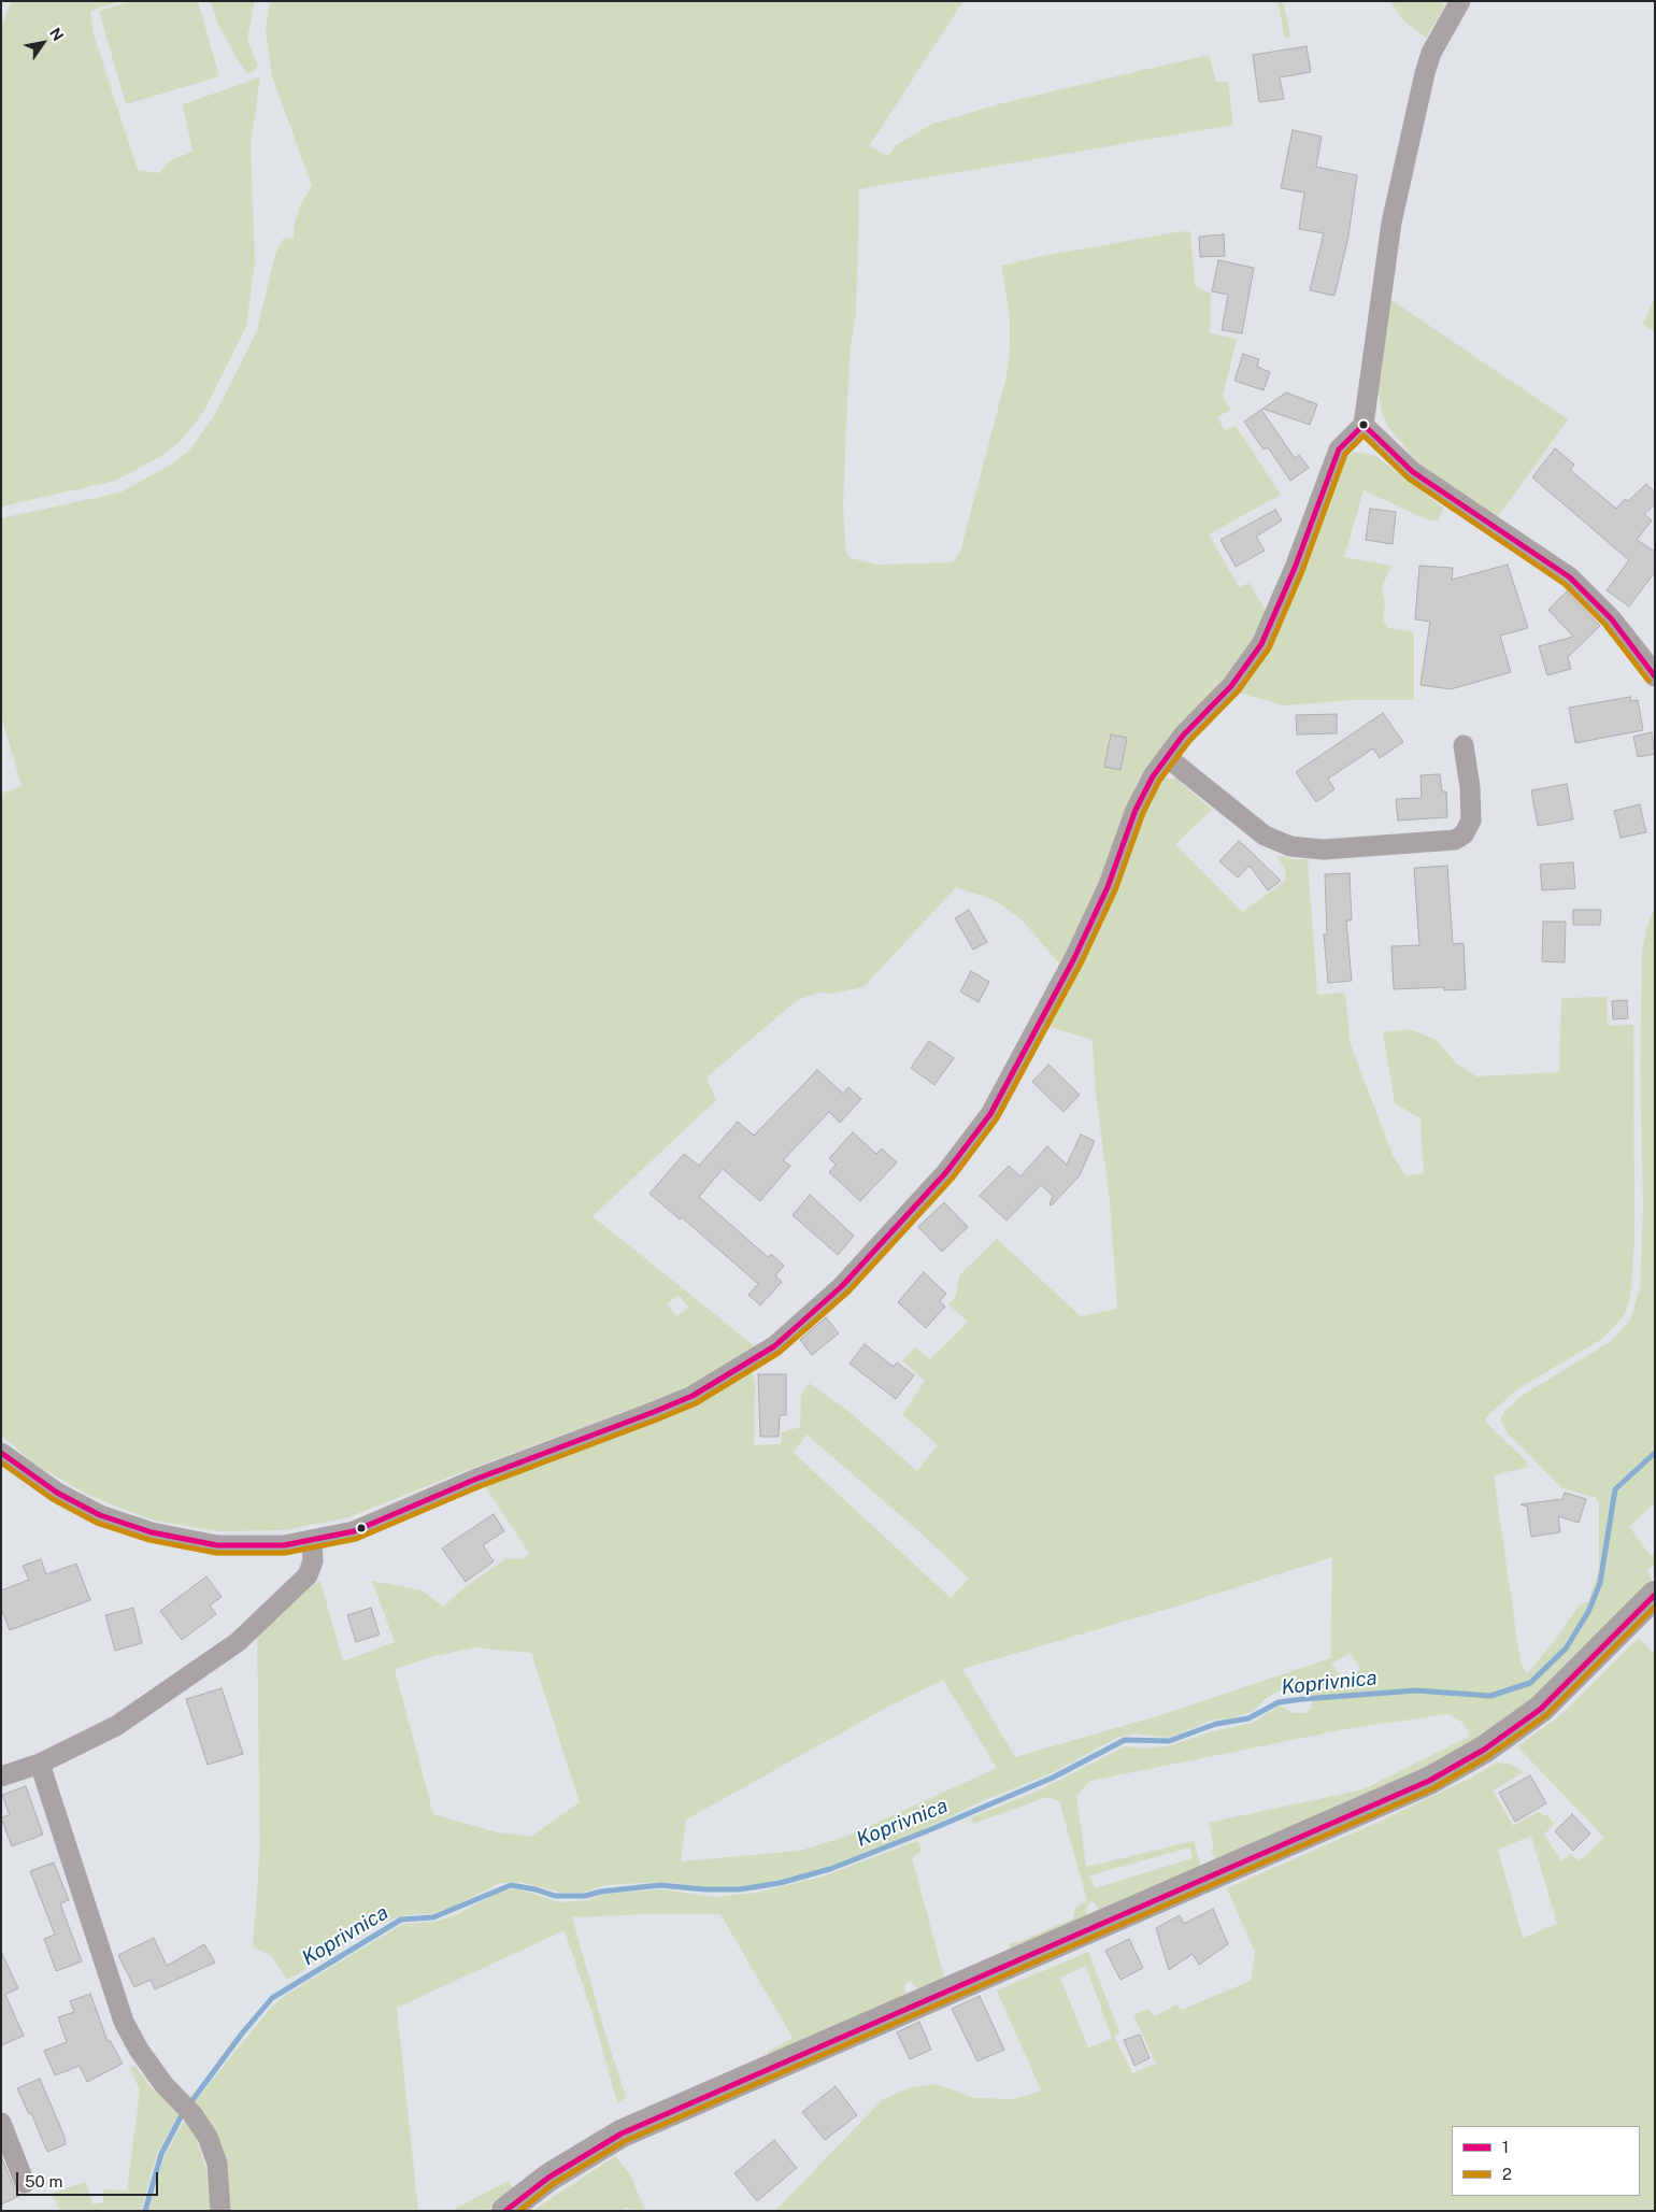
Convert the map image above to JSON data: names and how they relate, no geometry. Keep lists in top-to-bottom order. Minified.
{"water":["Koprivnica"],"lines":["transit line 1","transit line 2"],"legend":["1","2"],"scale_bar":"50 m","north":"top right"}
